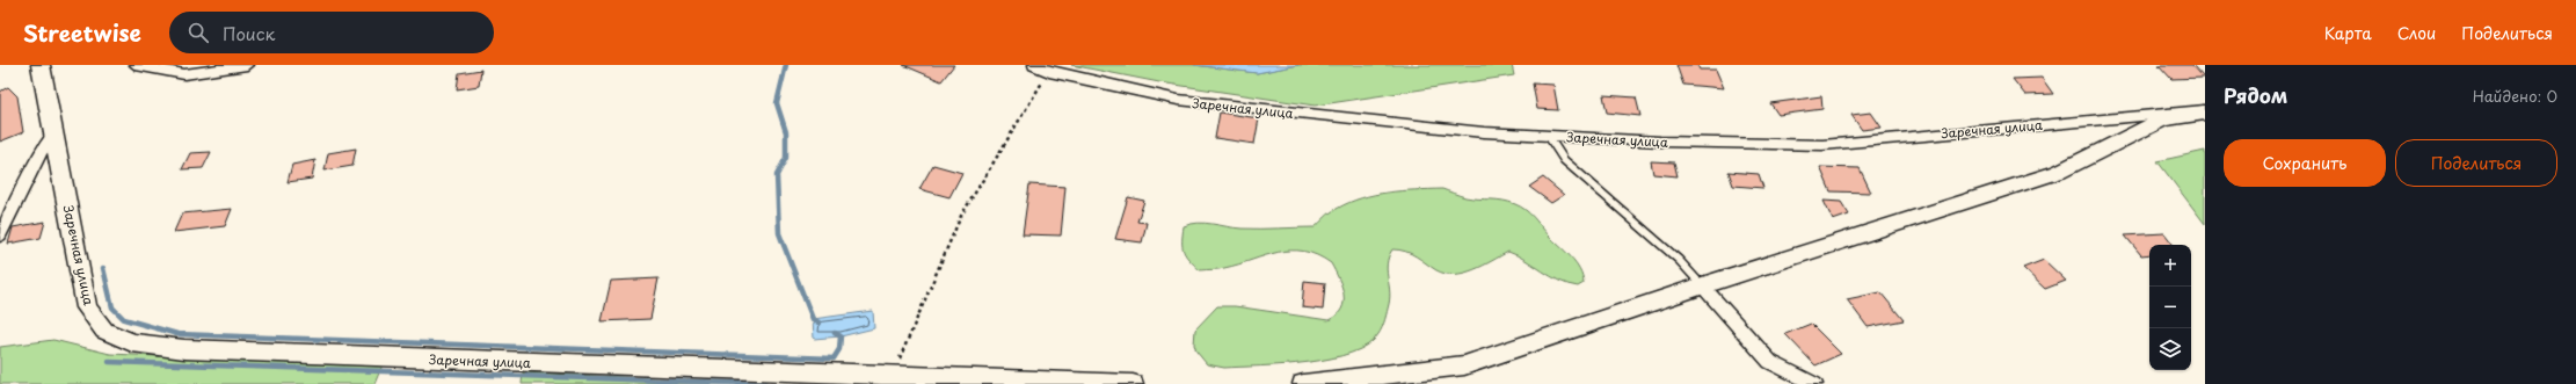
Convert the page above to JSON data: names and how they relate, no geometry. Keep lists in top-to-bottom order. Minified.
{"streets":{"street":["Заречная улица"]},"page":{"header":"Streetwise","search":"Поиск","nav":["Карта","Слои","Поделиться"],"heading":["Рядом","Найдено: 0"],"buttons":["Сохранить","Поделиться"],"map_buttons":["+","−"]}}
